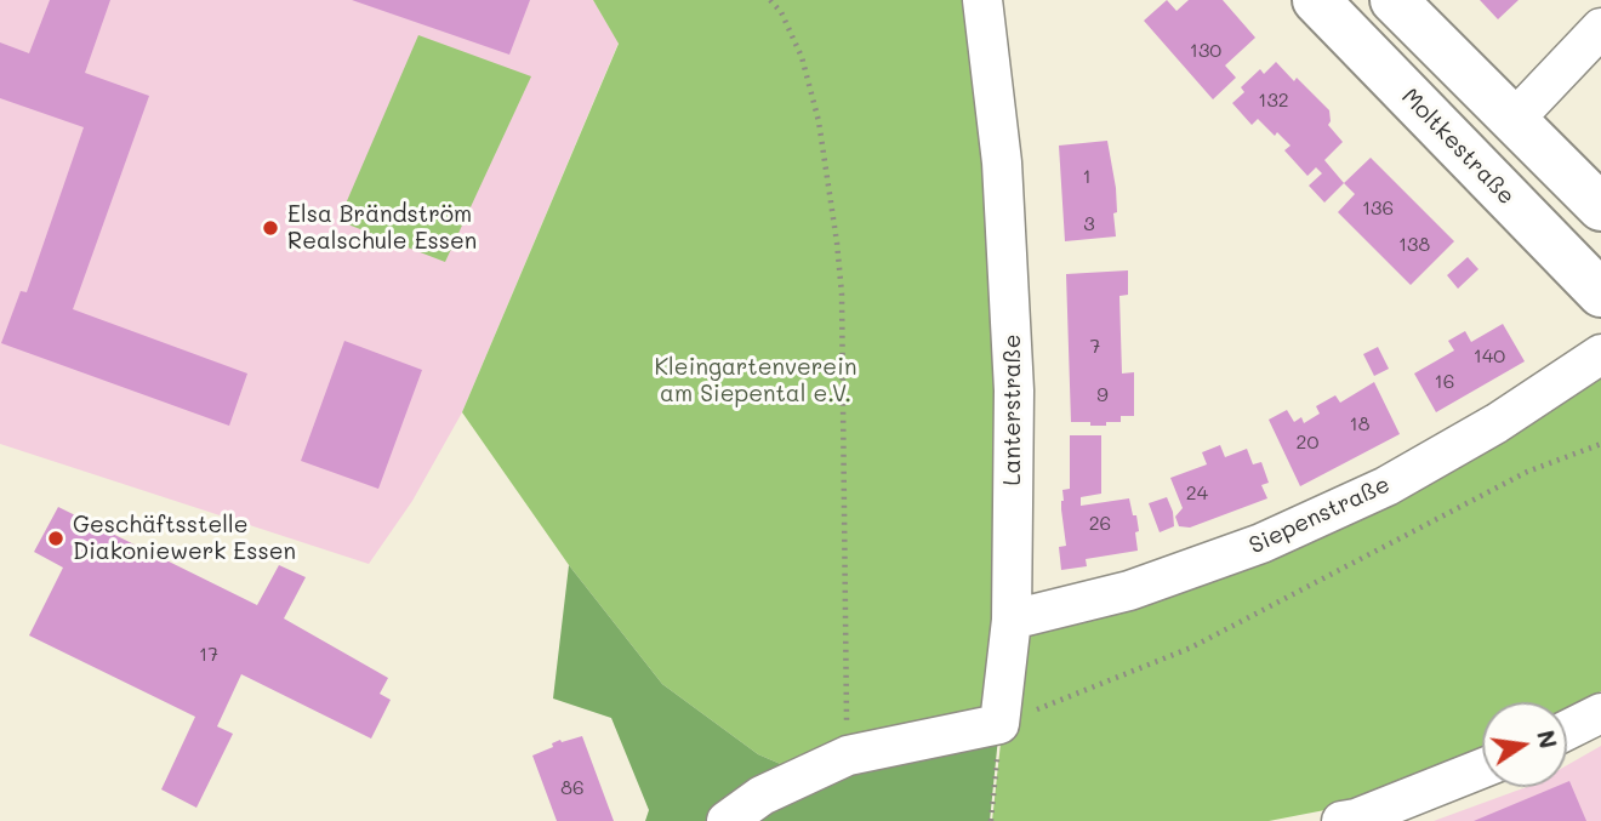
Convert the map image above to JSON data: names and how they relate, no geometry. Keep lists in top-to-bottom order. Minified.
{"streets":{"street":["Moltkestraße","Lanterstraße","Siepenstraße"]},"crossings":[["Lanterstraße","Siepenstraße"]],"parks":["Kleingartenverein am Siepental e.V."],"places":["Elsa Brändström Realschule Essen","Geschäftsstelle Diakoniewerk Essen"],"house_numbers":["130","132","1","136","3","138","7","140","16","9","18","20","24","26","17","86"],"north":"right"}
